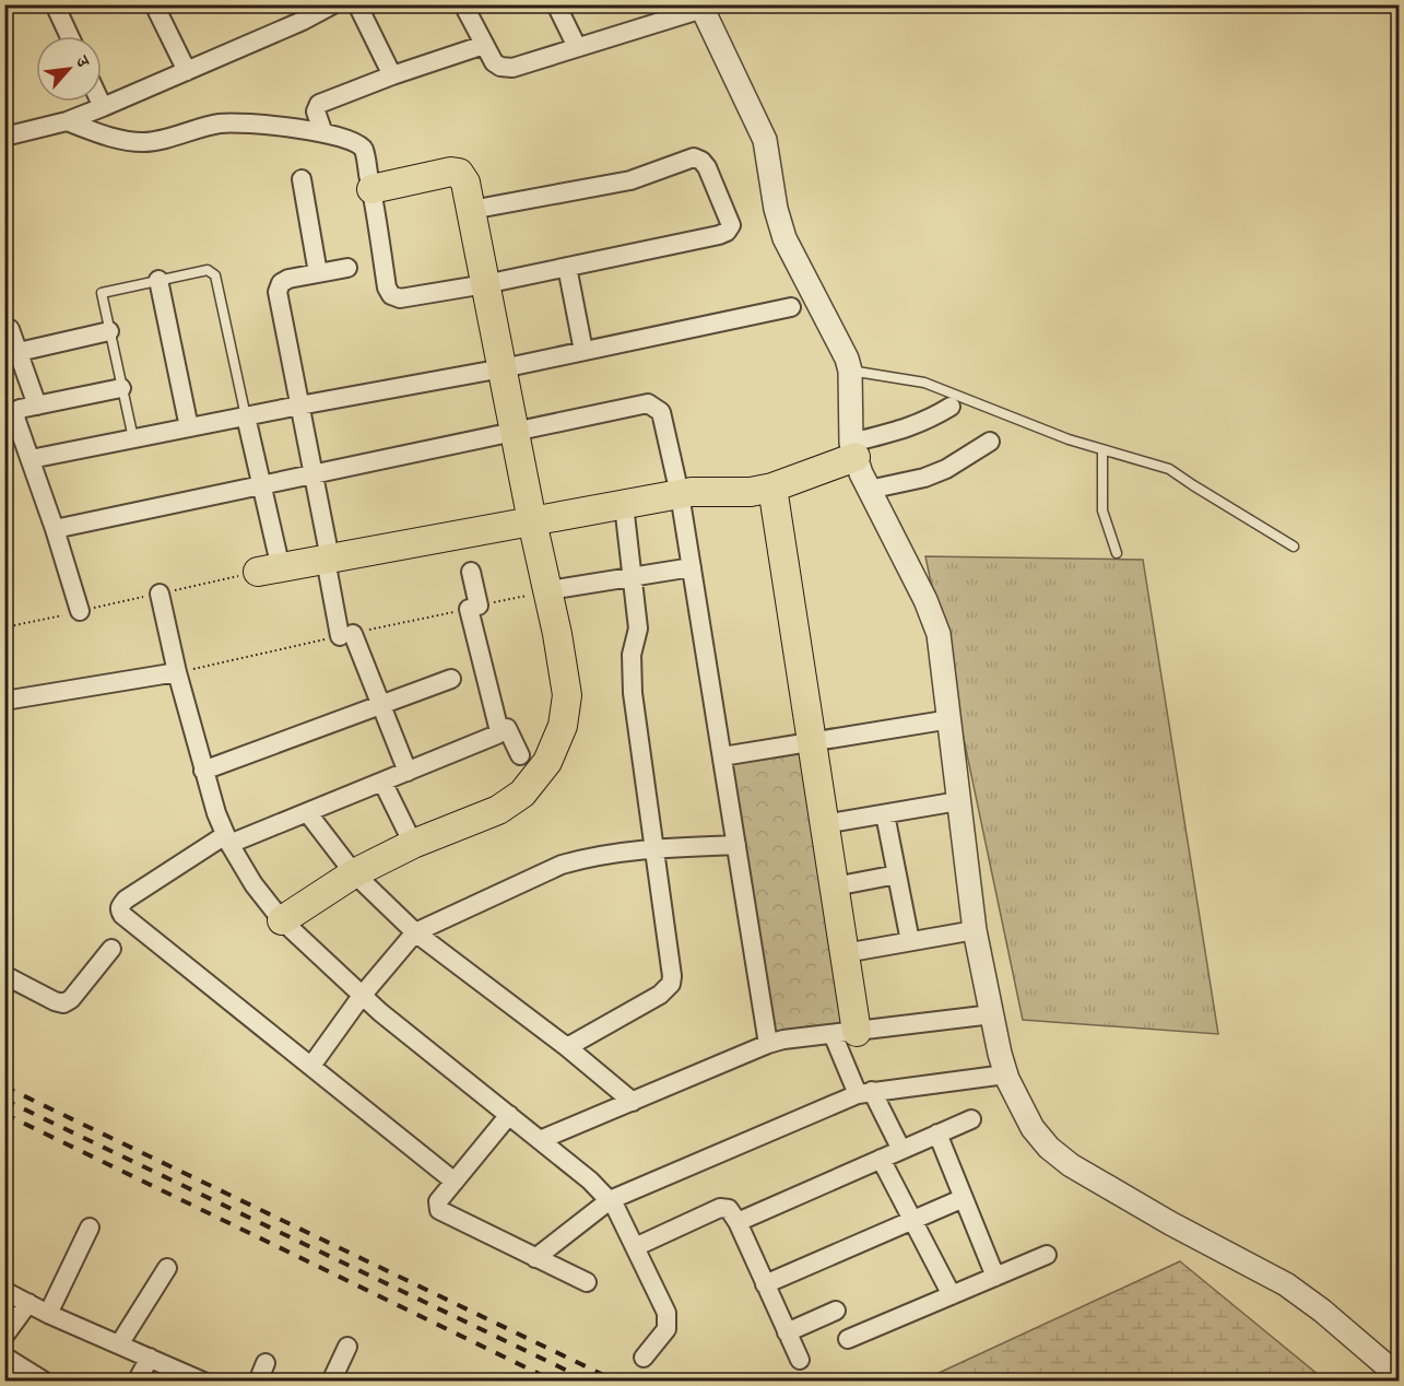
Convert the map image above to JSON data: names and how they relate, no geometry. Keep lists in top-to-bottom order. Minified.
{"north":"top right"}
